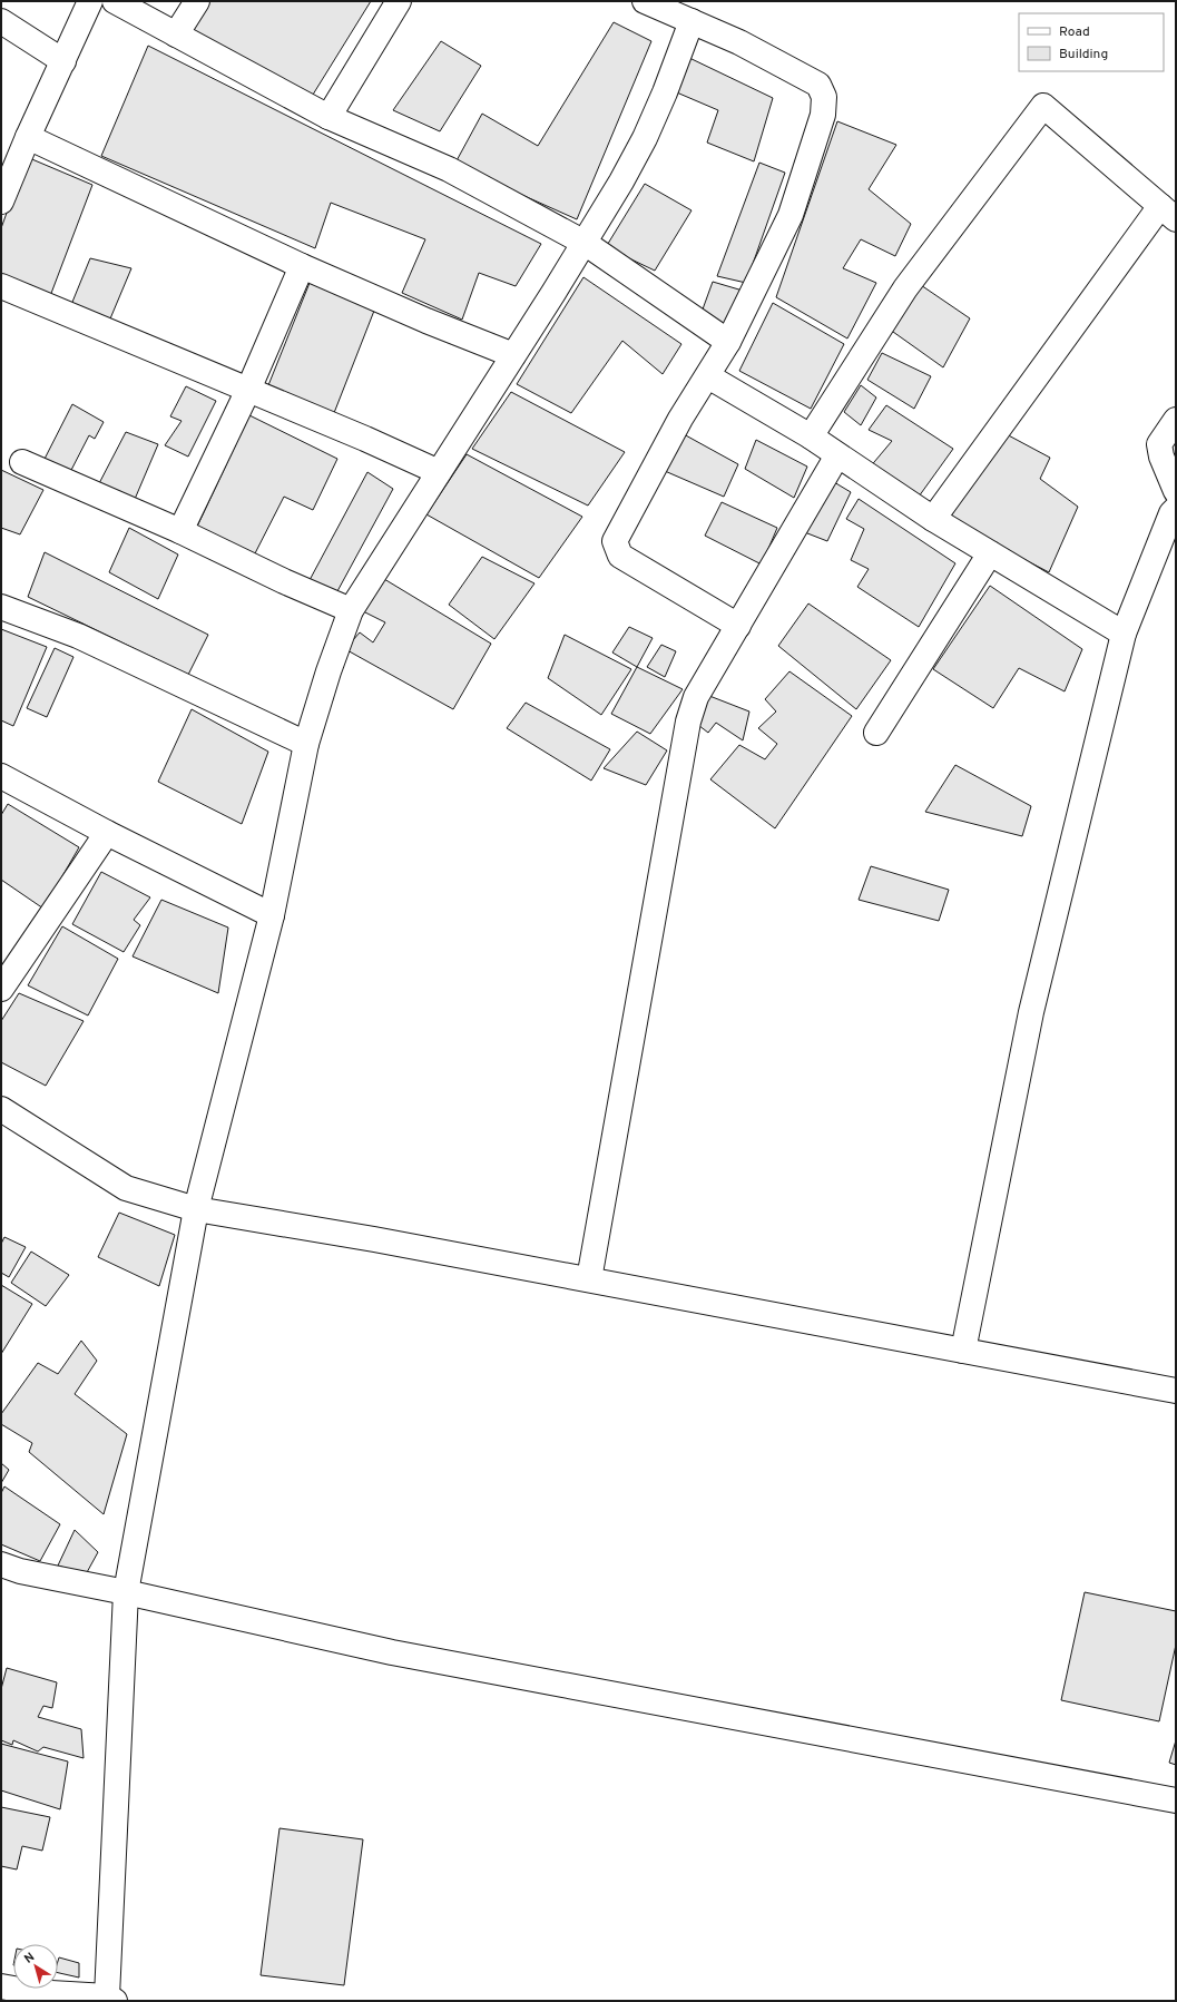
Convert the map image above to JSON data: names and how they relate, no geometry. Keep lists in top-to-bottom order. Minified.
{"legend":["Road","Building"],"north":"top left"}
